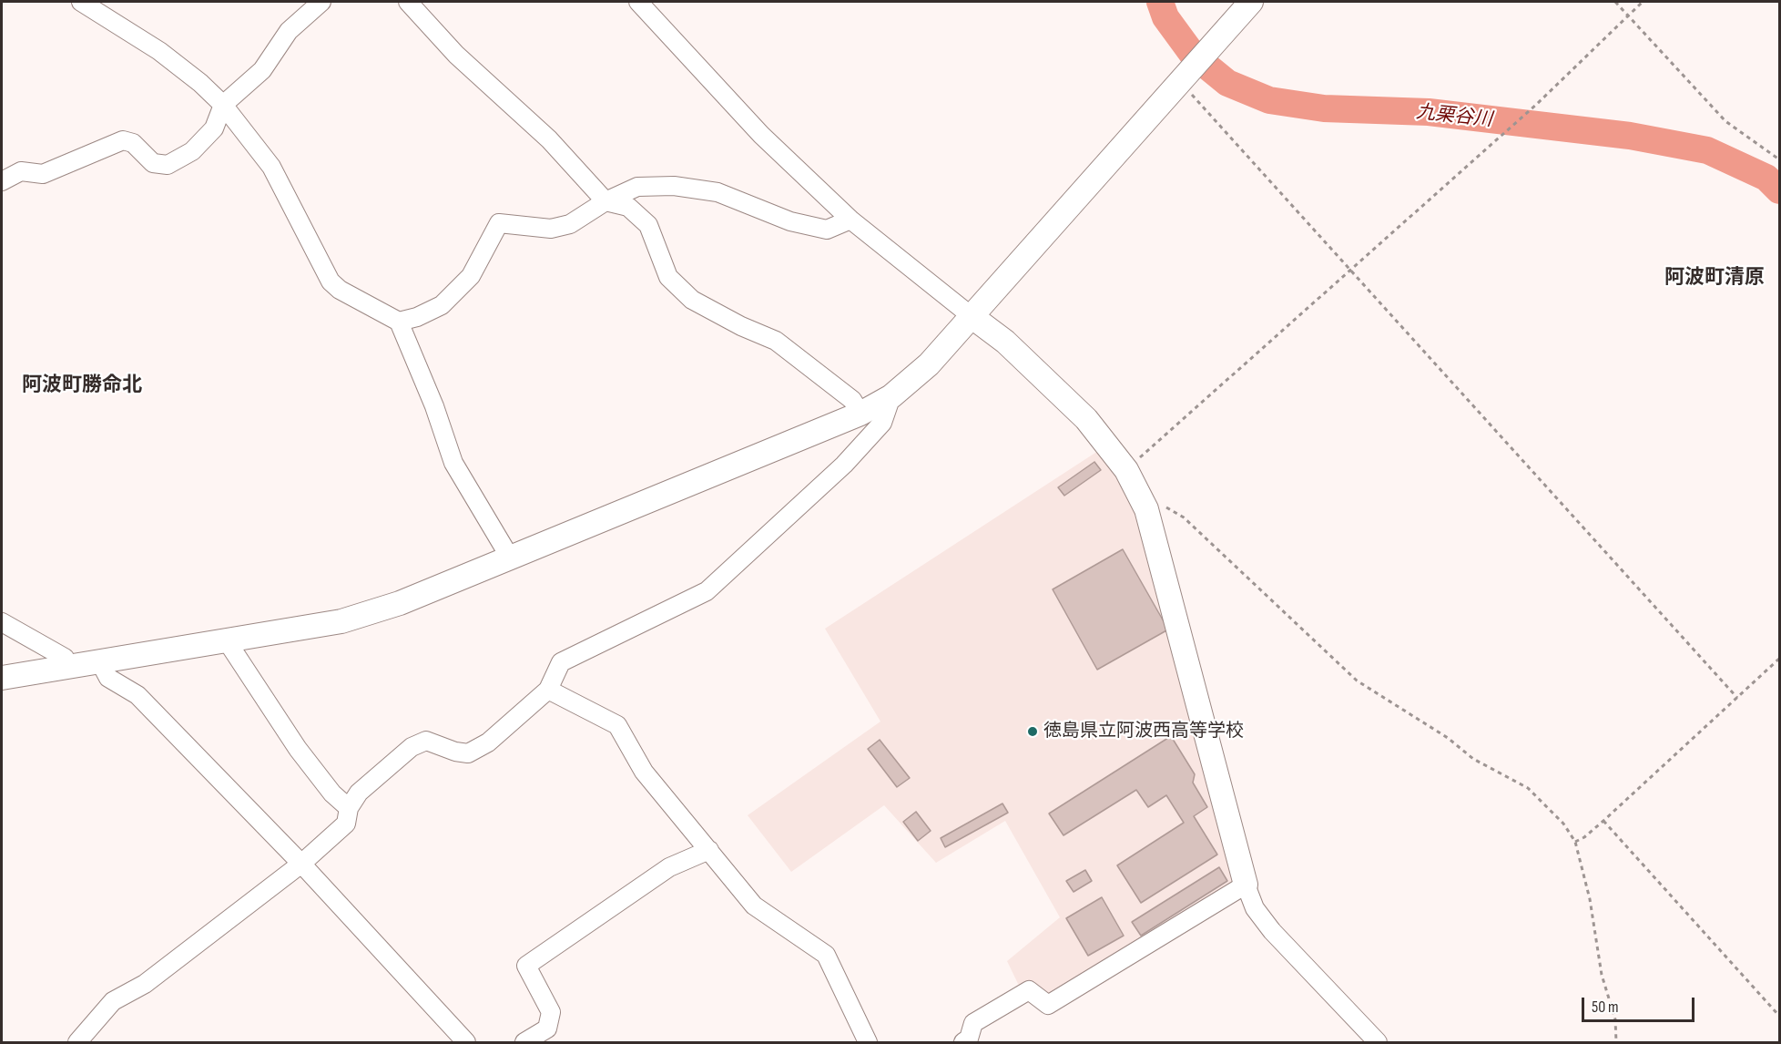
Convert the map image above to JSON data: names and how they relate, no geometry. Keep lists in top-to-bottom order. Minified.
{"districts":["阿波町清原","阿波町勝命北"],"water":["九栗谷川"],"places":["徳島県立阿波西高等学校"],"scale_bar":"50 m"}
